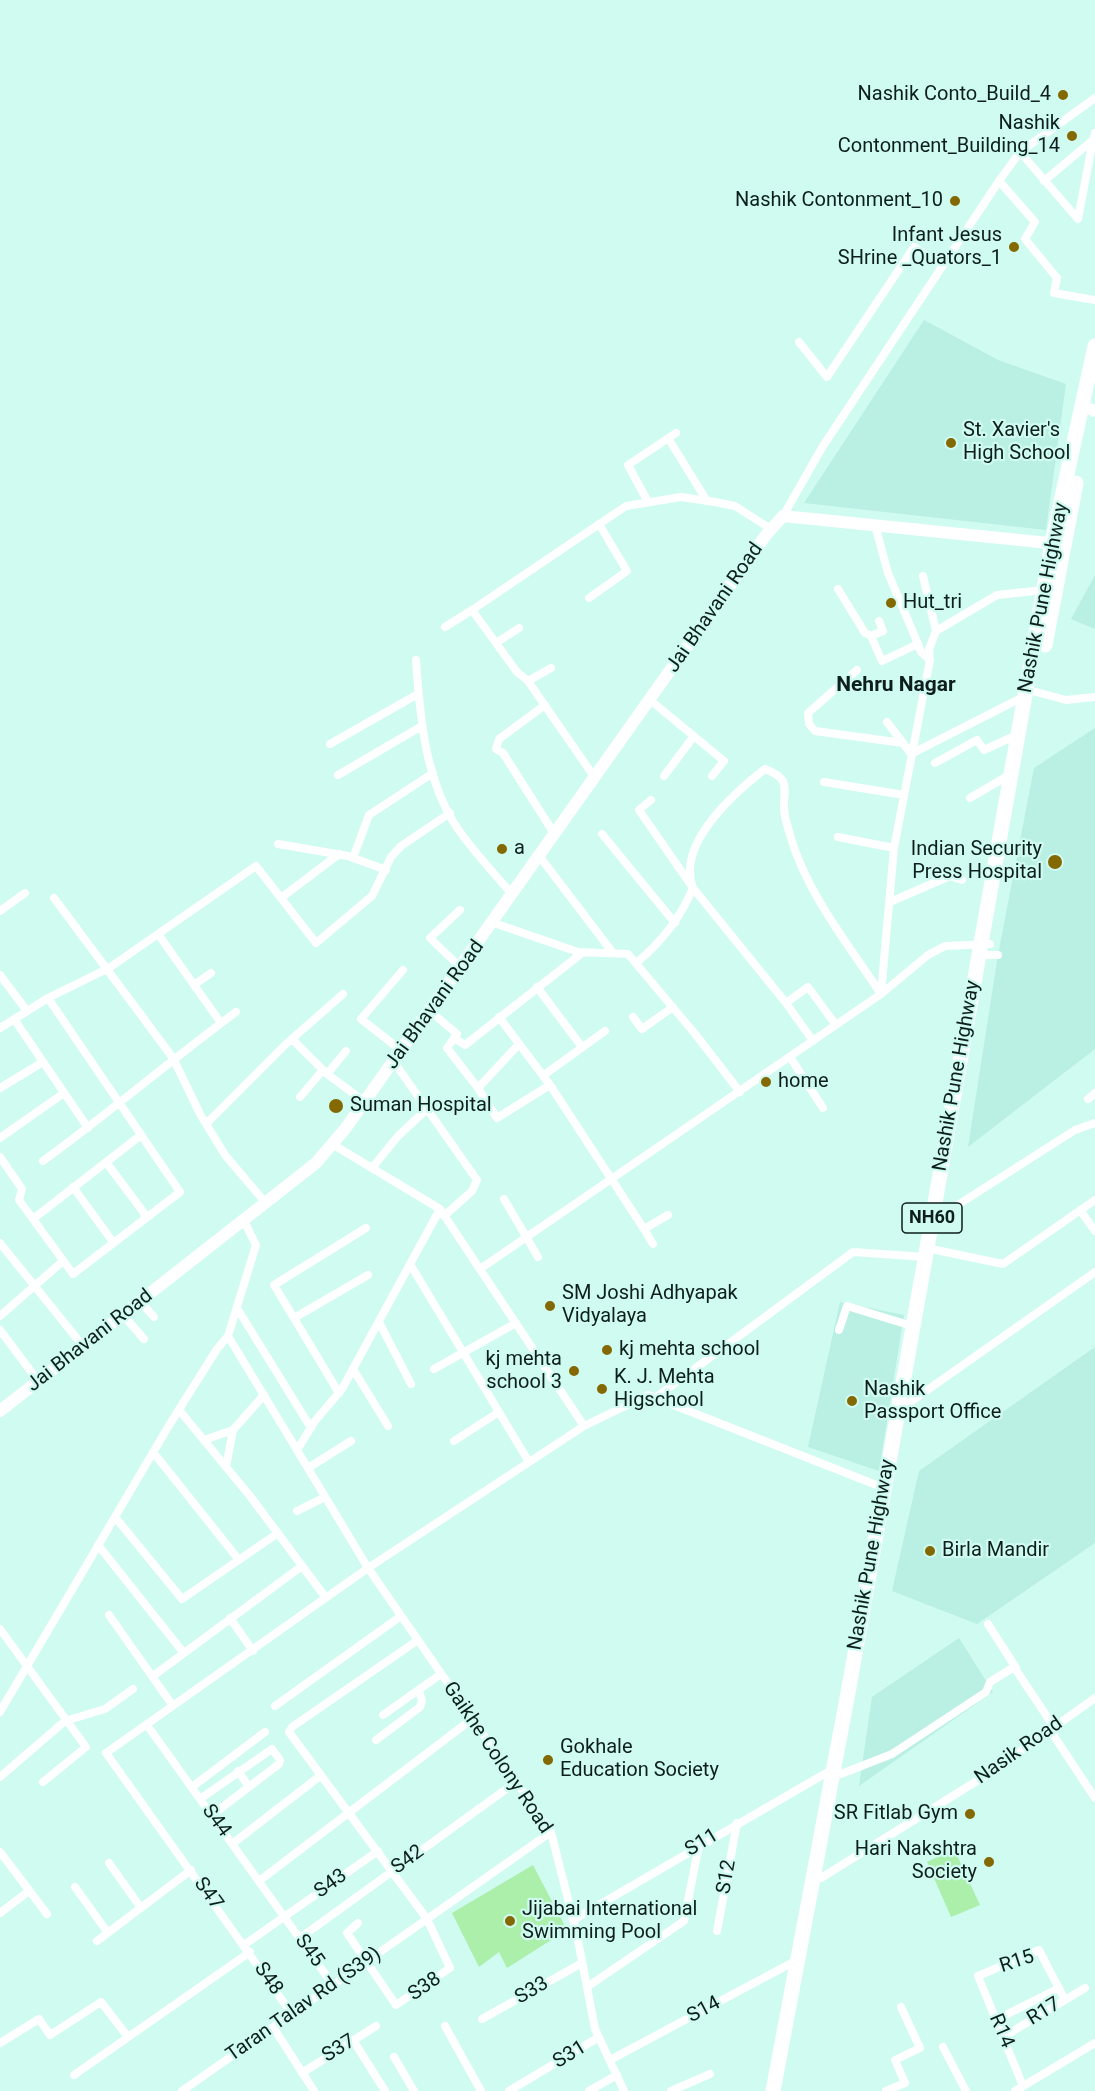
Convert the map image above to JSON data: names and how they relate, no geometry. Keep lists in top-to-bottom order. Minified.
{"streets":{"highway":["Nashik Pune Highway","NH60"],"street":["Jai Bhavani Road","Nasik Road","Gaikhe Colony Road","S44","S11","S42","S12","S43","S47","S45","R15","S48","S38","S33","Taran Talav Rd (S39)","S14","R17","R14","S37","S31"]},"crossings":[["Nashik Pune Highway","Nasik Road"],["Nashik Pune Highway","S11"],["Nashik Pune Highway","S14"],["Gaikhe Colony Road","S11"],["Gaikhe Colony Road","S42"],["Gaikhe Colony Road","S33"],["Gaikhe Colony Road","Taran Talav Rd (S39)"],["Gaikhe Colony Road","S14"],["Gaikhe Colony Road","S31"],["S44","S43"],["S44","S47"],["S44","S45"],["S11","S12"],["S42","S45"],["S43","S47"],["S43","S45"],["S43","S48"],["S47","S48"],["S45","Taran Talav Rd (S39)"],["R15","R17"],["R15","R14"],["S48","Taran Talav Rd (S39)"],["S38","Taran Talav Rd (S39)"],["R17","R14"]],"districts":["Nehru Nagar"],"places":["Nashik Conto_Build_4","Nashik Contonment_Building_14","Nashik Contonment_10","Infant Jesus SHrine _Quators_1","St. Xavier's High School","Hut_tri","a","Indian Security Press Hospital","home","Suman Hospital","SM Joshi Adhyapak Vidyalaya","kj mehta school","kj mehta school 3","K. J. Mehta Higschool","Nashik Passport Office","Birla Mandir","Gokhale Education Society","SR Fitlab Gym","Hari Nakshtra Society","Jijabai International Swimming Pool"]}
